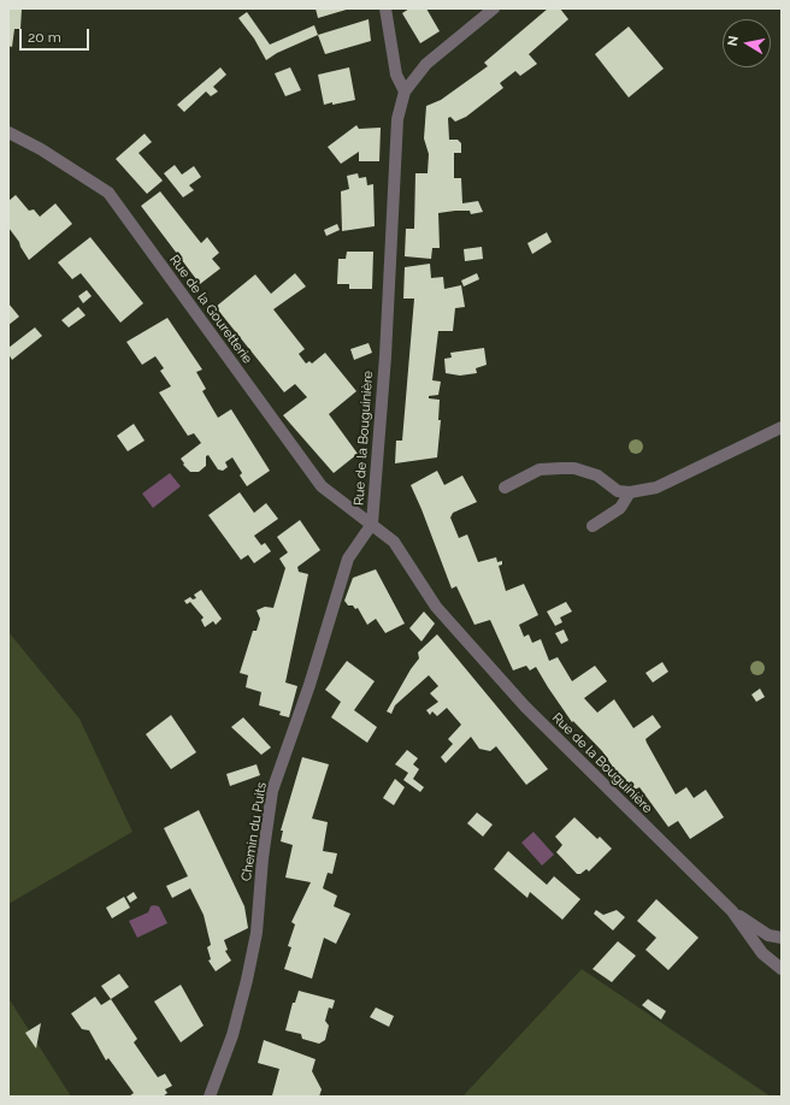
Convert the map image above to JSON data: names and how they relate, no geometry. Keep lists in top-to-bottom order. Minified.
{"streets":{"street":["Rue de la Gouretterie","Rue de la Bouguinière","Chemin du Puits"]},"crossings":[["Rue de la Gouretterie","Rue de la Bouguinière"],["Rue de la Gouretterie","Chemin du Puits"],["Rue de la Bouguinière","Chemin du Puits"]],"scale_bar":"20 m","north":"left"}
